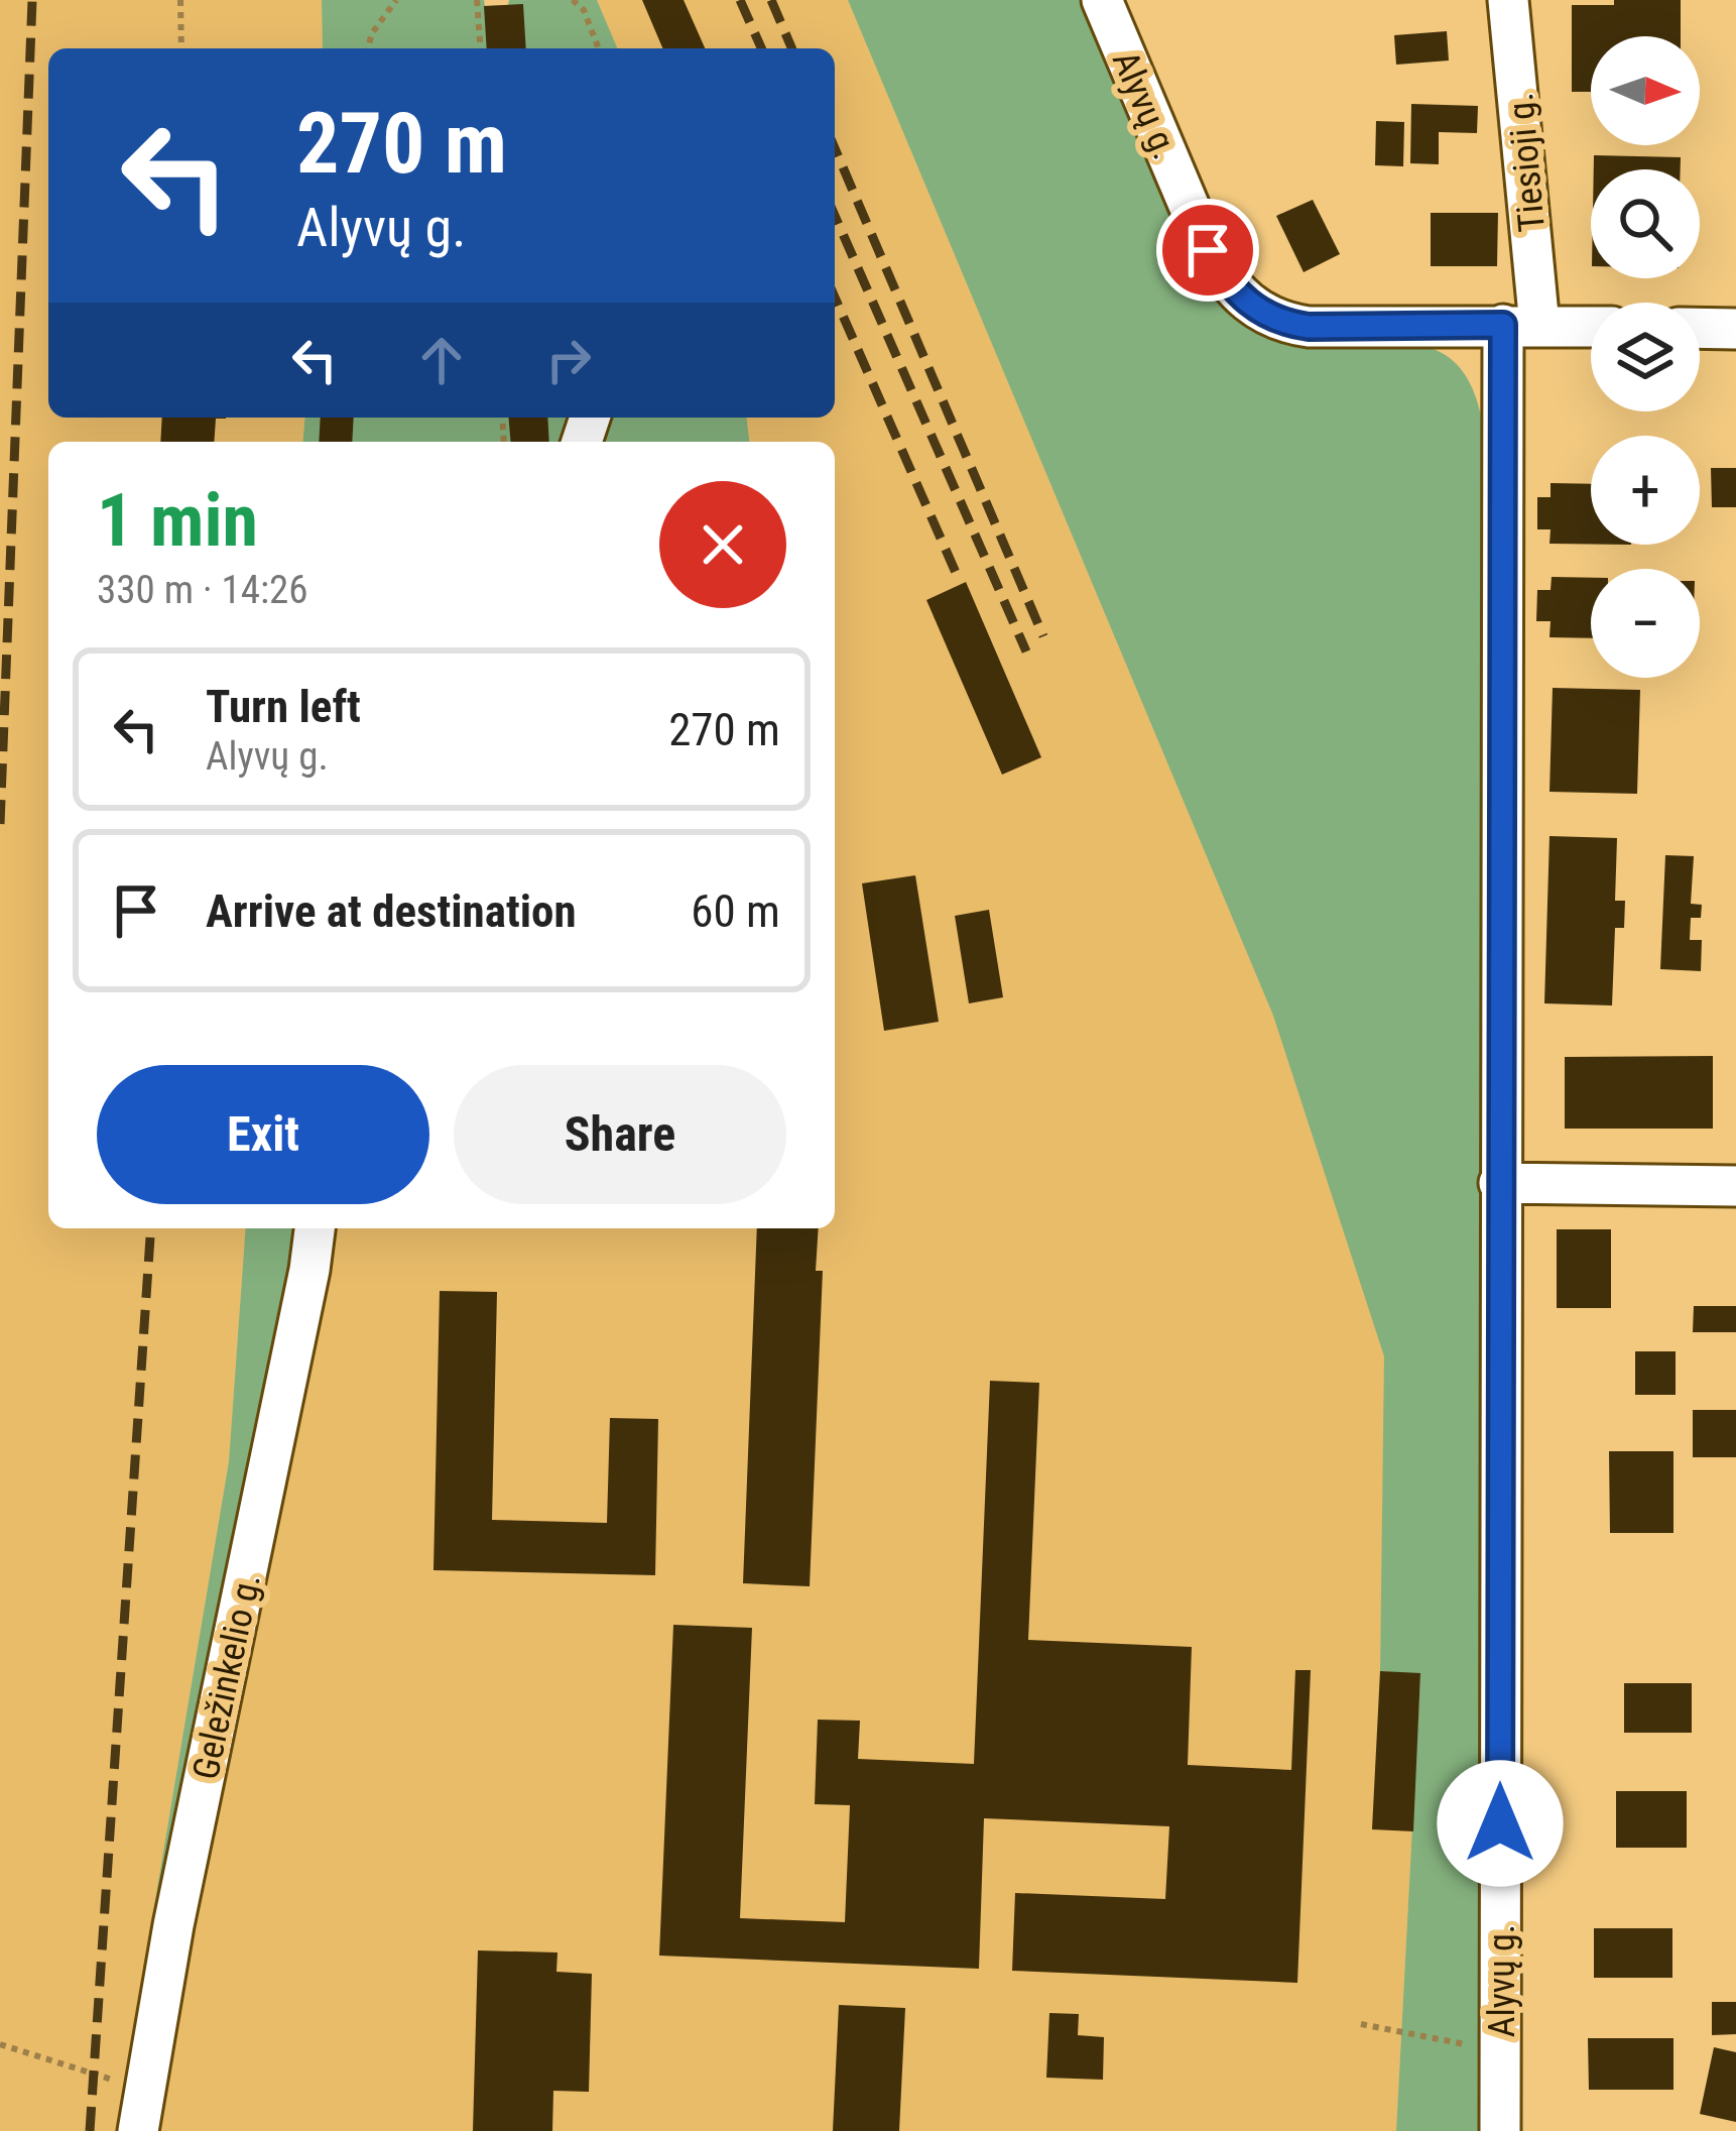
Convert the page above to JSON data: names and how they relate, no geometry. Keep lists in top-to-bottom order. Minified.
{"streets":{"street":["Alyvų g.","Tiesioji g.","Geležinkelio g."]},"crossings":[["Alyvų g.","Tiesioji g."]],"north":"right","page":{"map_buttons":["+","−"],"turn":["270 m","Alyvų g."],"heading":["1 min","330 m · 14:26"],"list":[{"name":"Turn left","note":"Alyvų g.","value":"270 m"},{"name":"Arrive at destination","value":"60 m"}],"buttons":["Exit","Share"]}}
